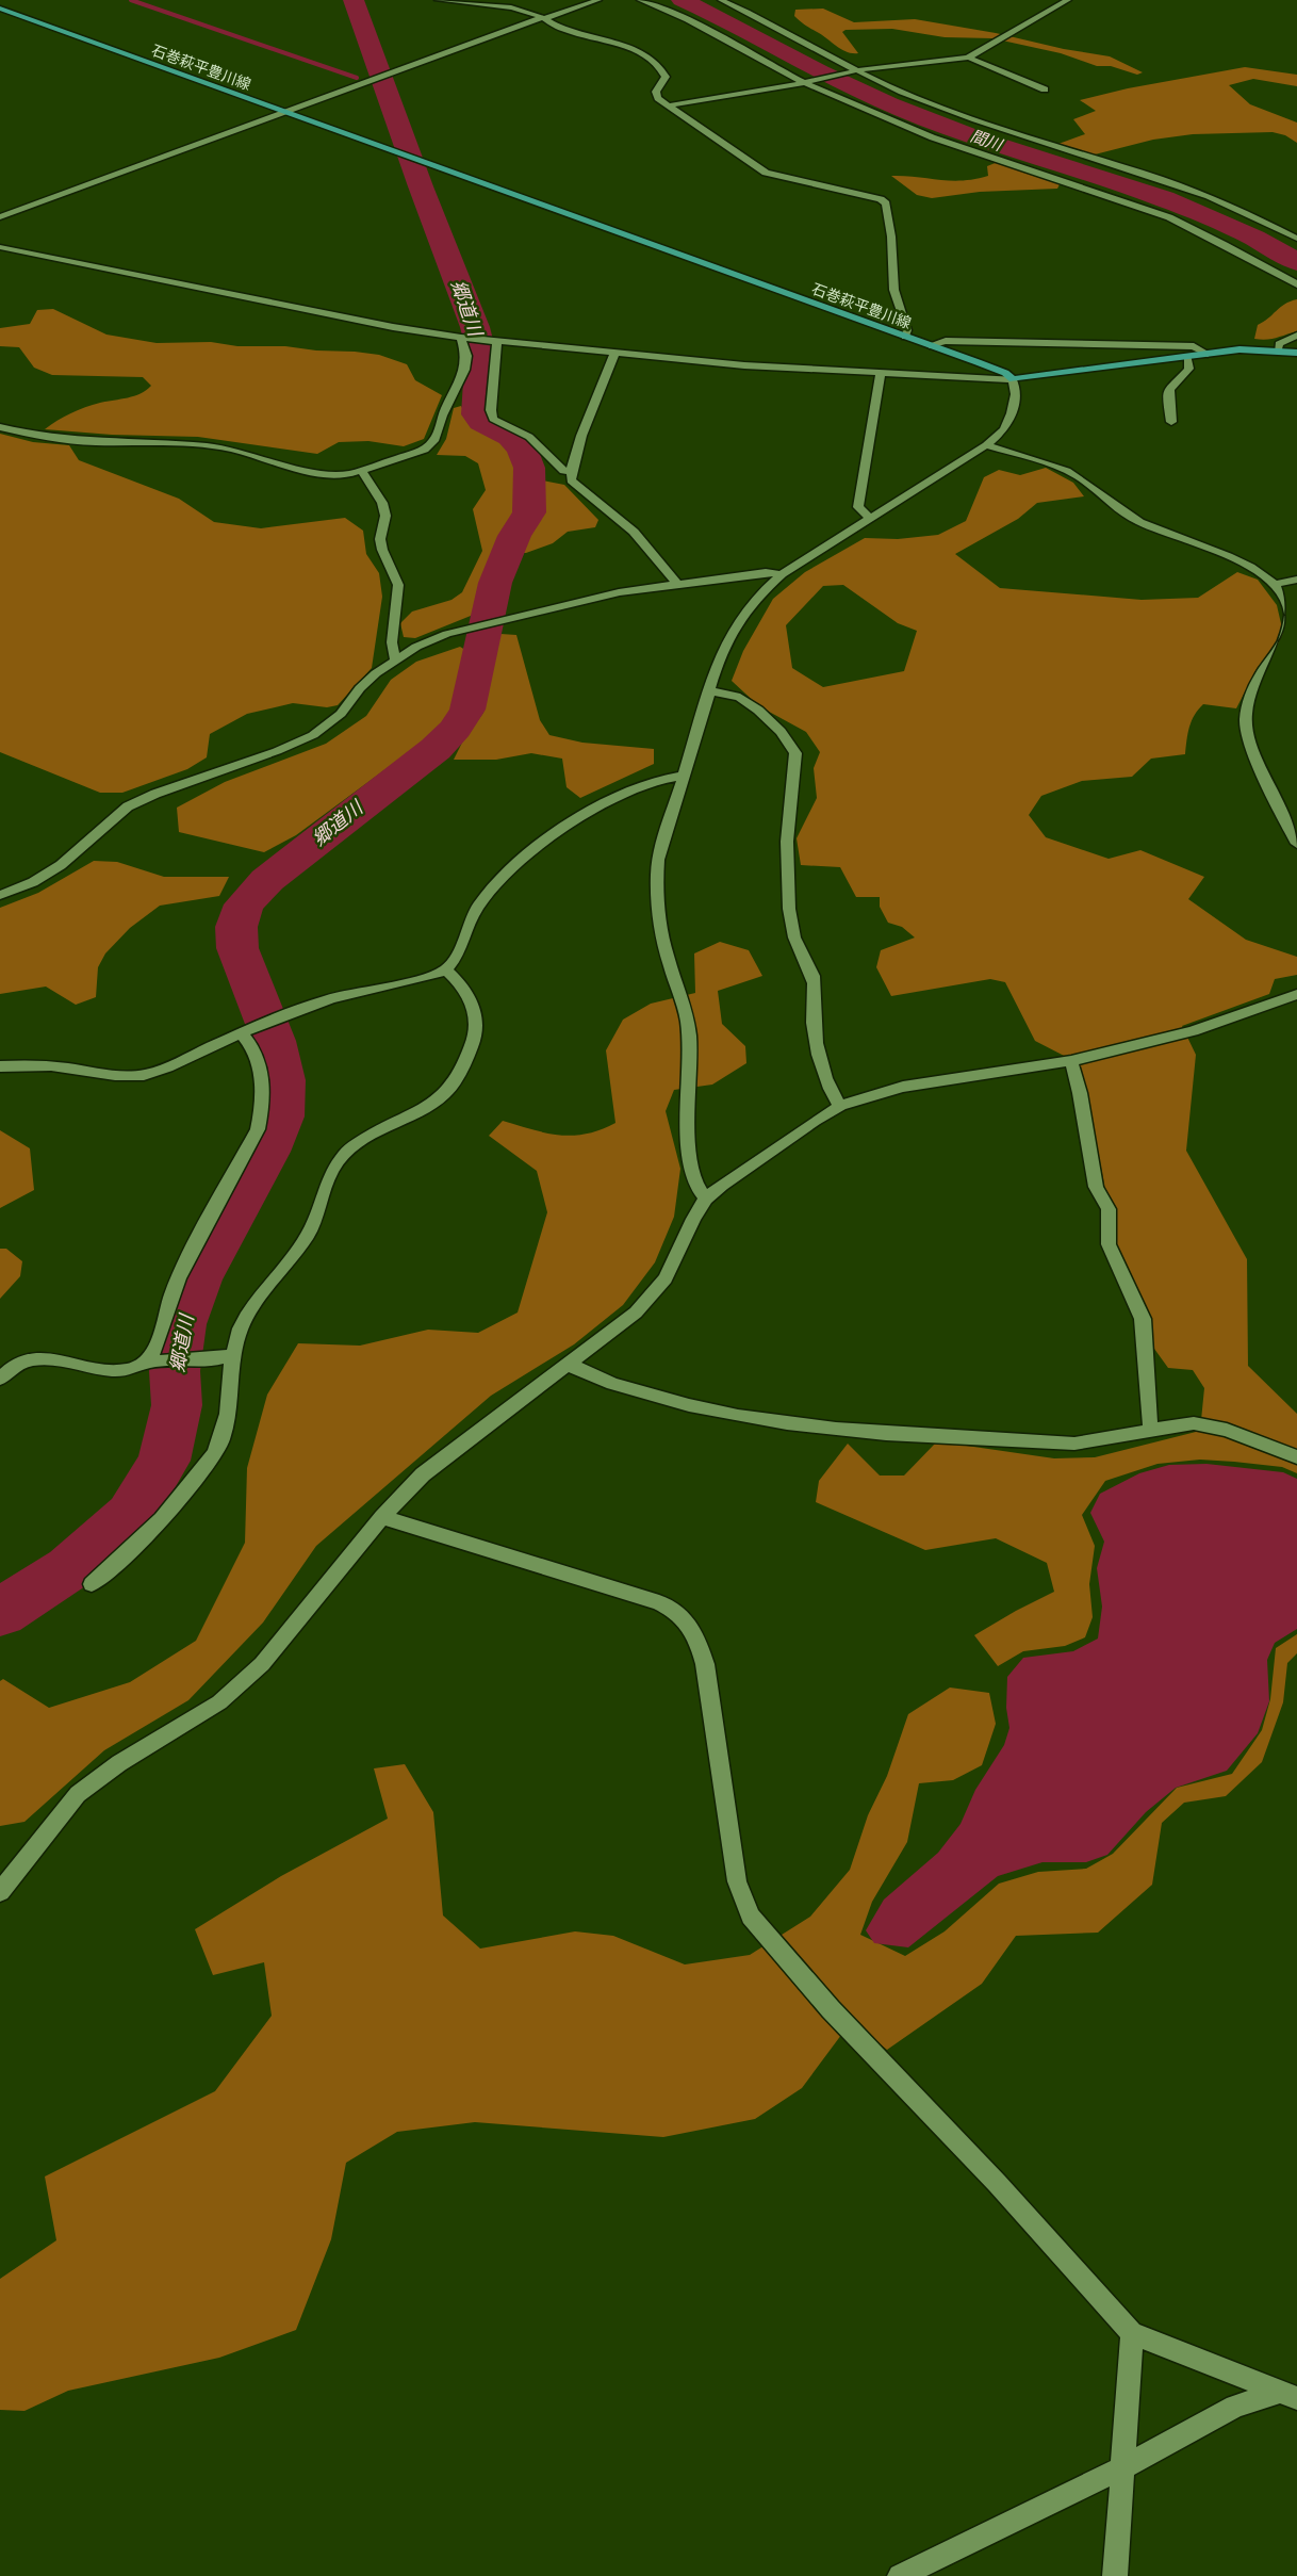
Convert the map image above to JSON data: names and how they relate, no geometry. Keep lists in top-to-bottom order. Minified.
{"streets":{"main road":["石巻萩平豊川線"]},"water":["間川","郷道川"]}
